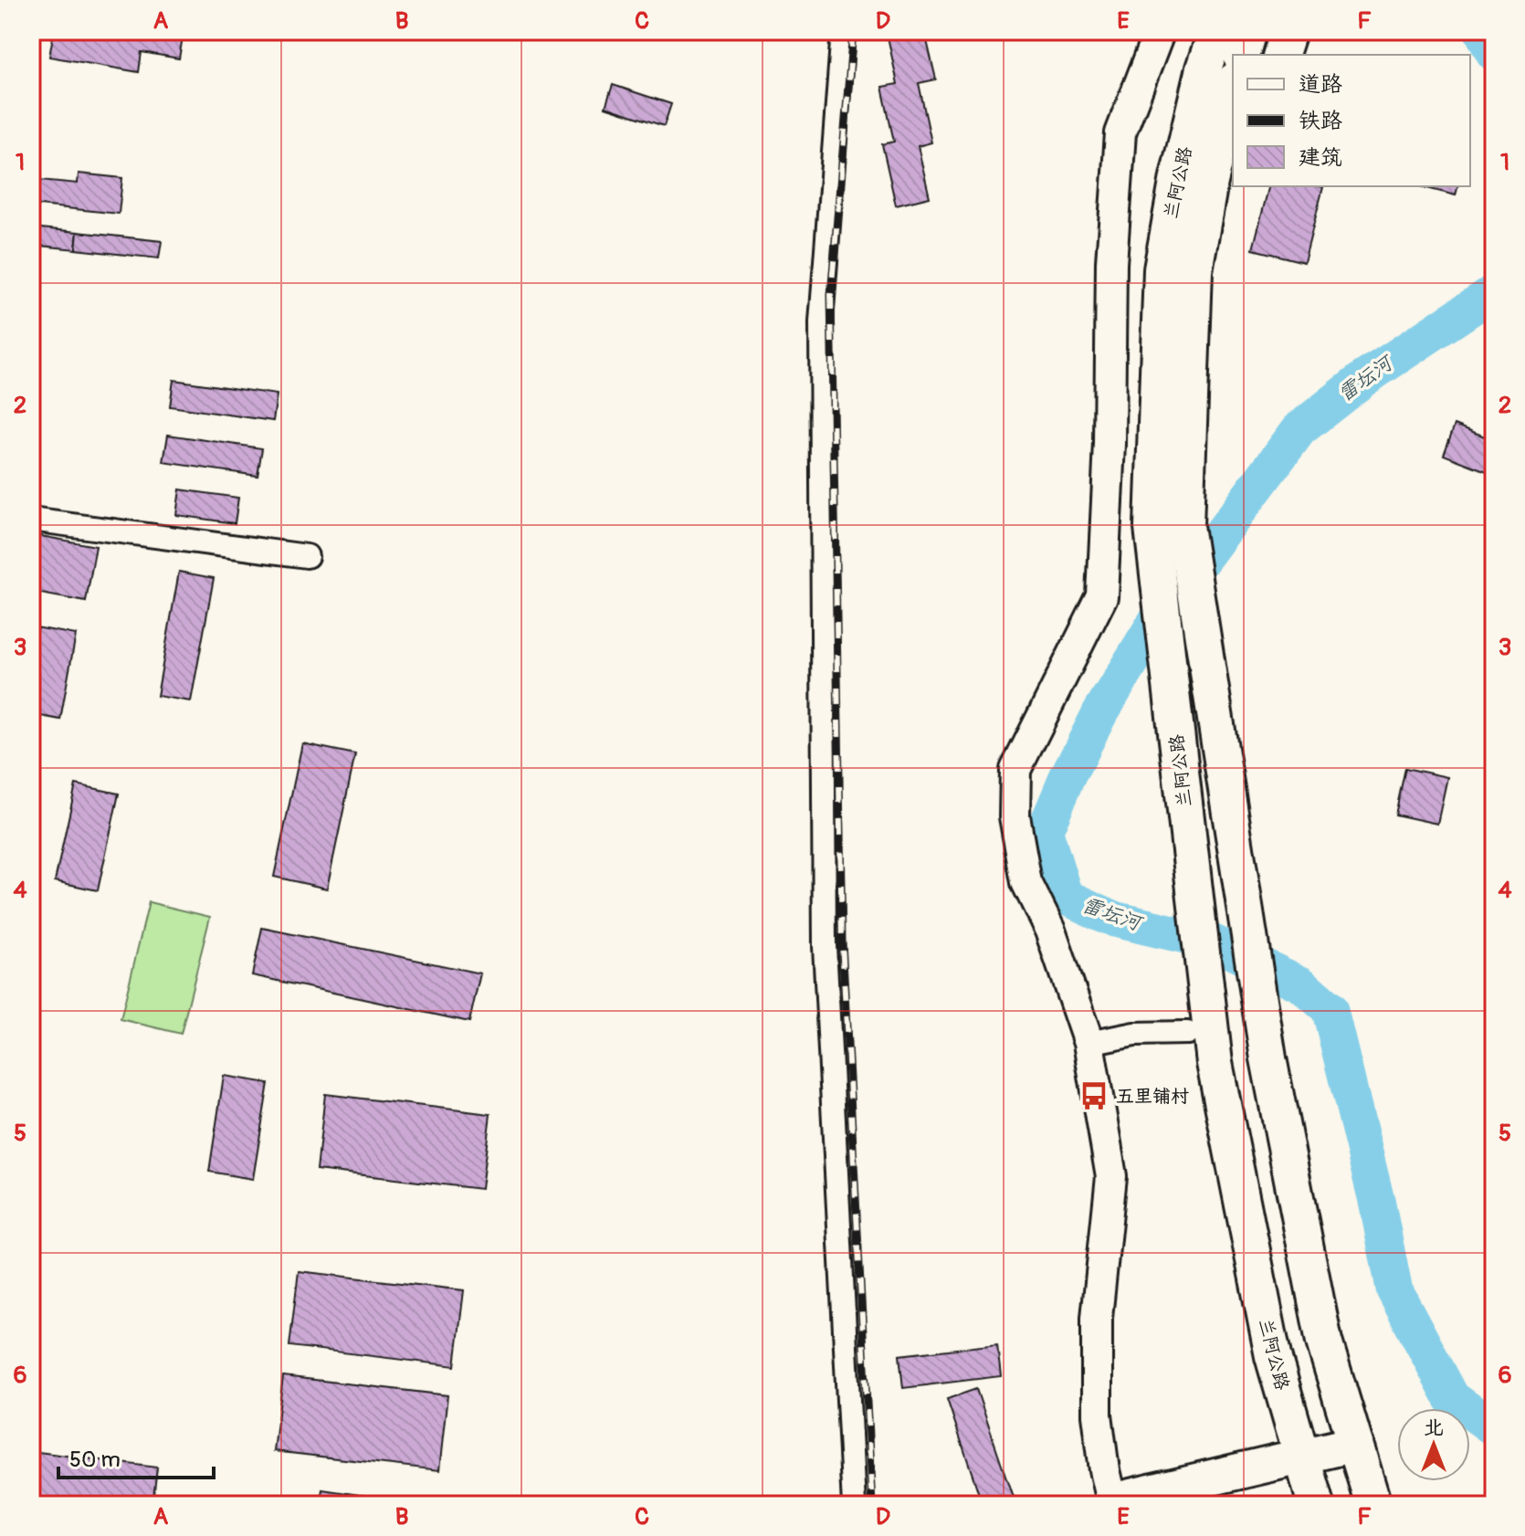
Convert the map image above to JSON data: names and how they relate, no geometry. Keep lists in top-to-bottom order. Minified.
{"streets":{"highway":["兰阿公路"]},"water":["雷坛河"],"places":{"bus stop":["五里铺村"]},"legend":["道路","铁路","建筑"],"scale_bar":"50 m","north":"top","grid":{"columns":["A","B","C","D","E","F"],"rows":["1","2","3","4","5","6"]}}
